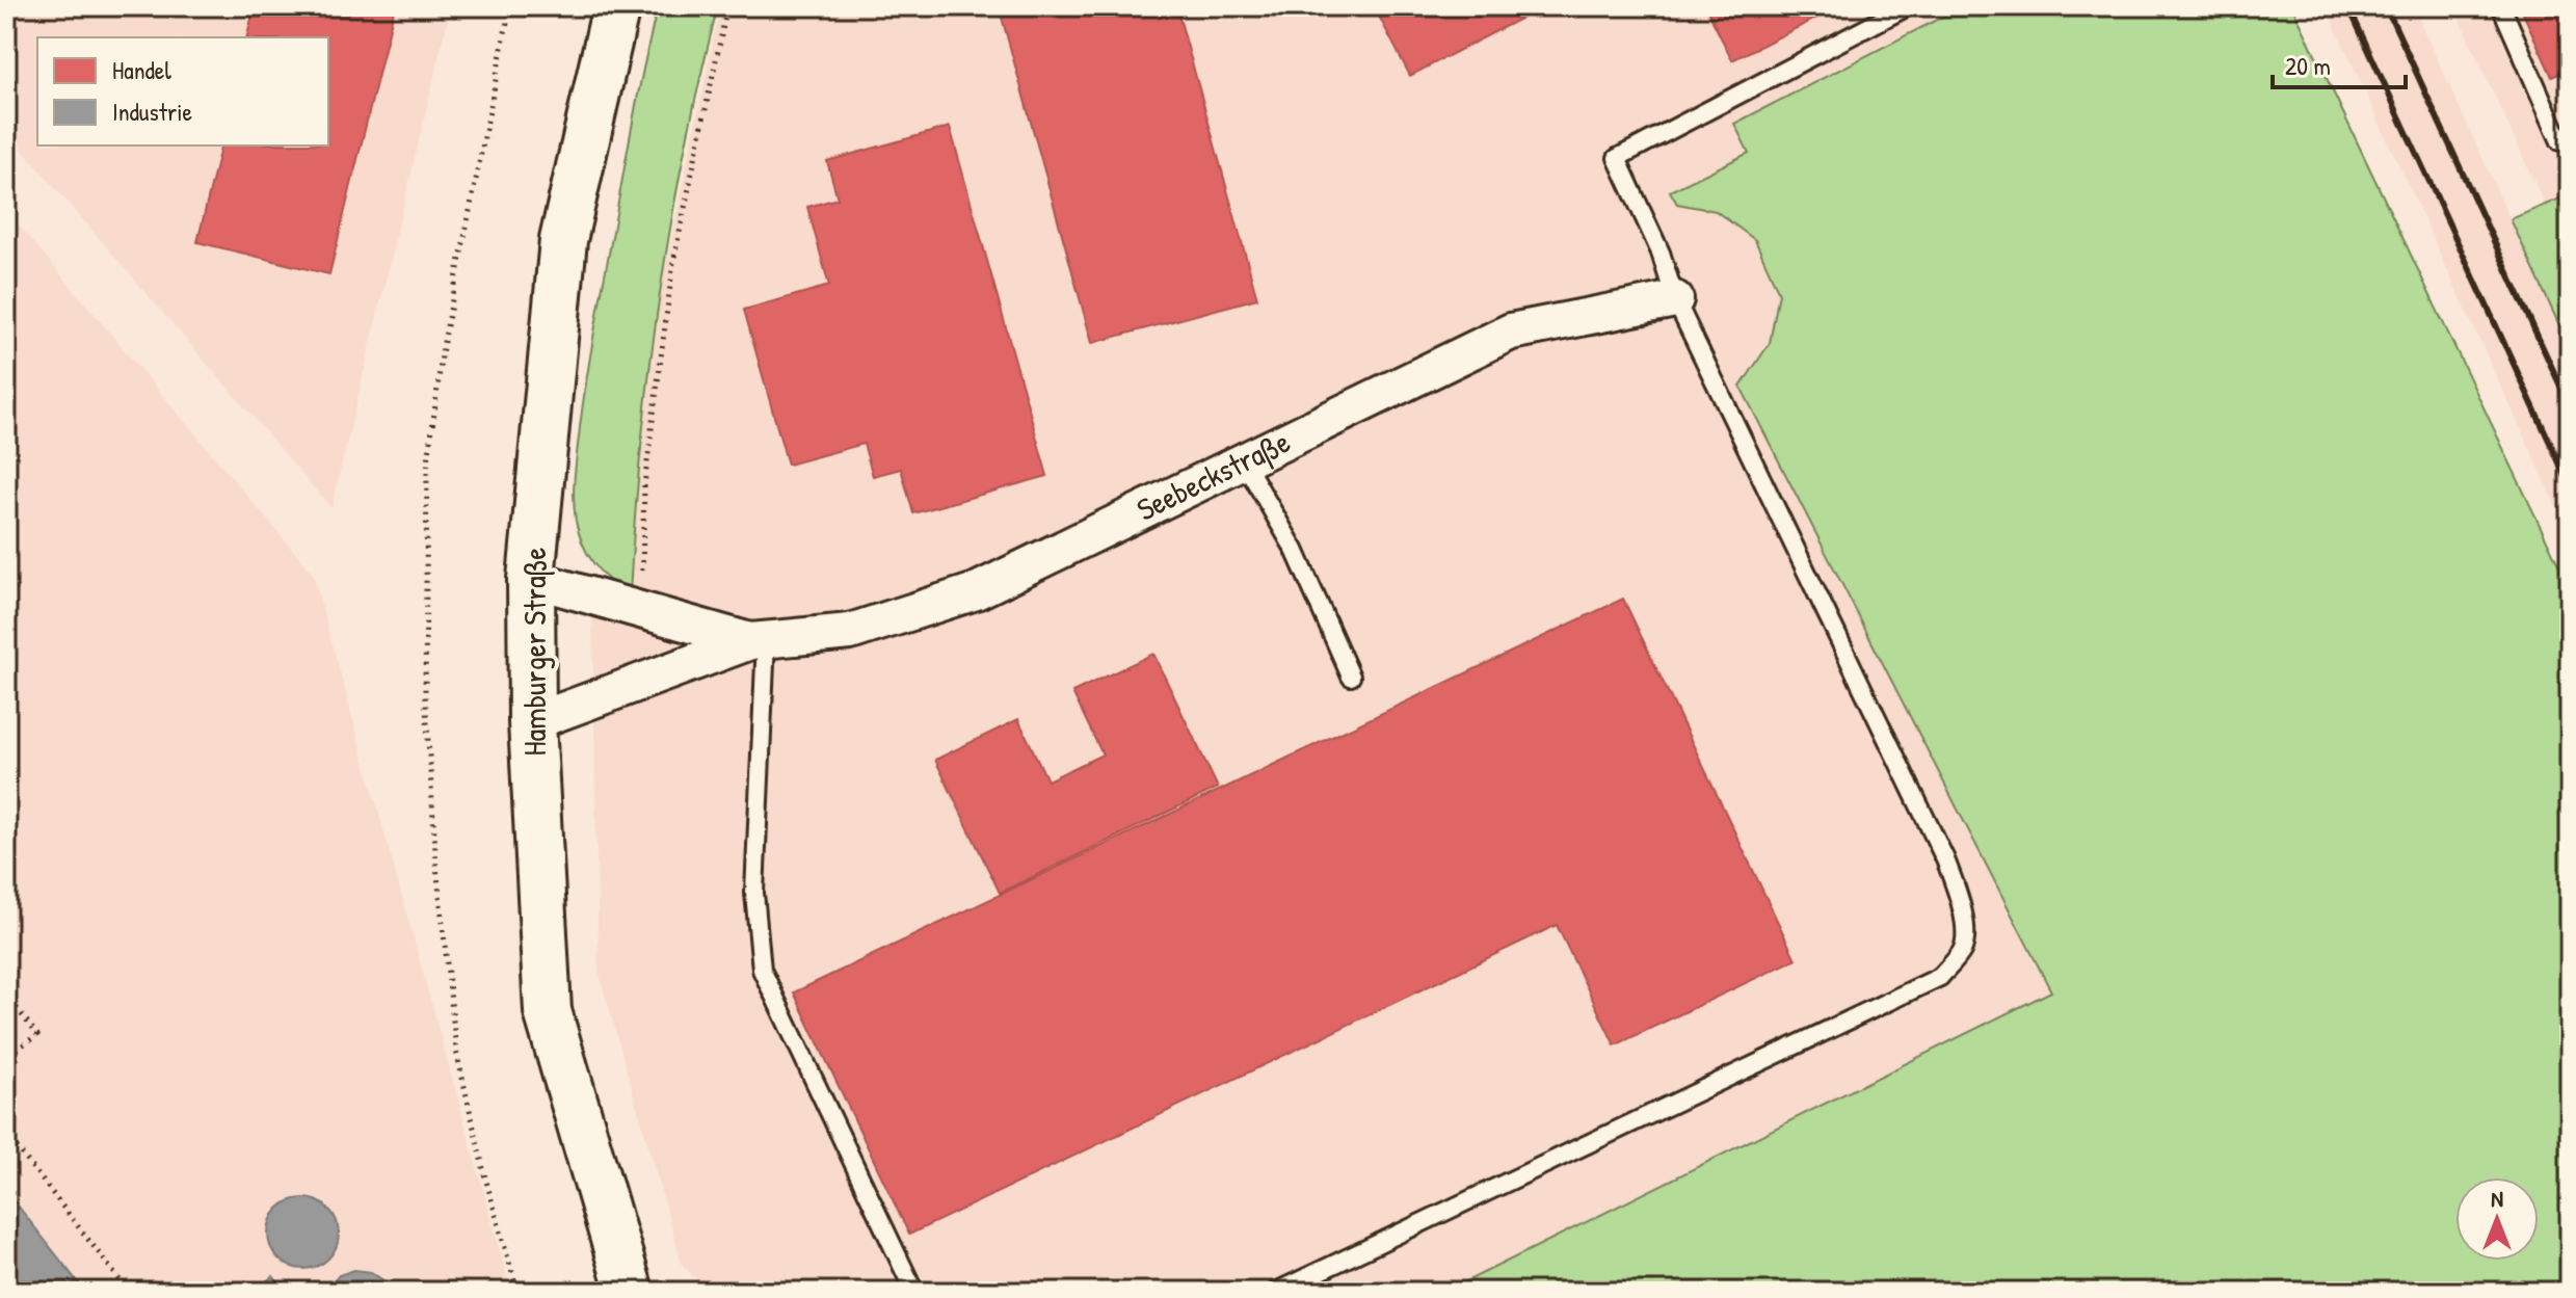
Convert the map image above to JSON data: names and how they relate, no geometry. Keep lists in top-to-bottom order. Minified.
{"streets":{"main road":["Hamburger Straße"],"street":["Seebeckstraße"]},"crossings":[["Seebeckstraße","Hamburger Straße"]],"legend":["Handel","Industrie"],"scale_bar":"20 m","north":"top"}
